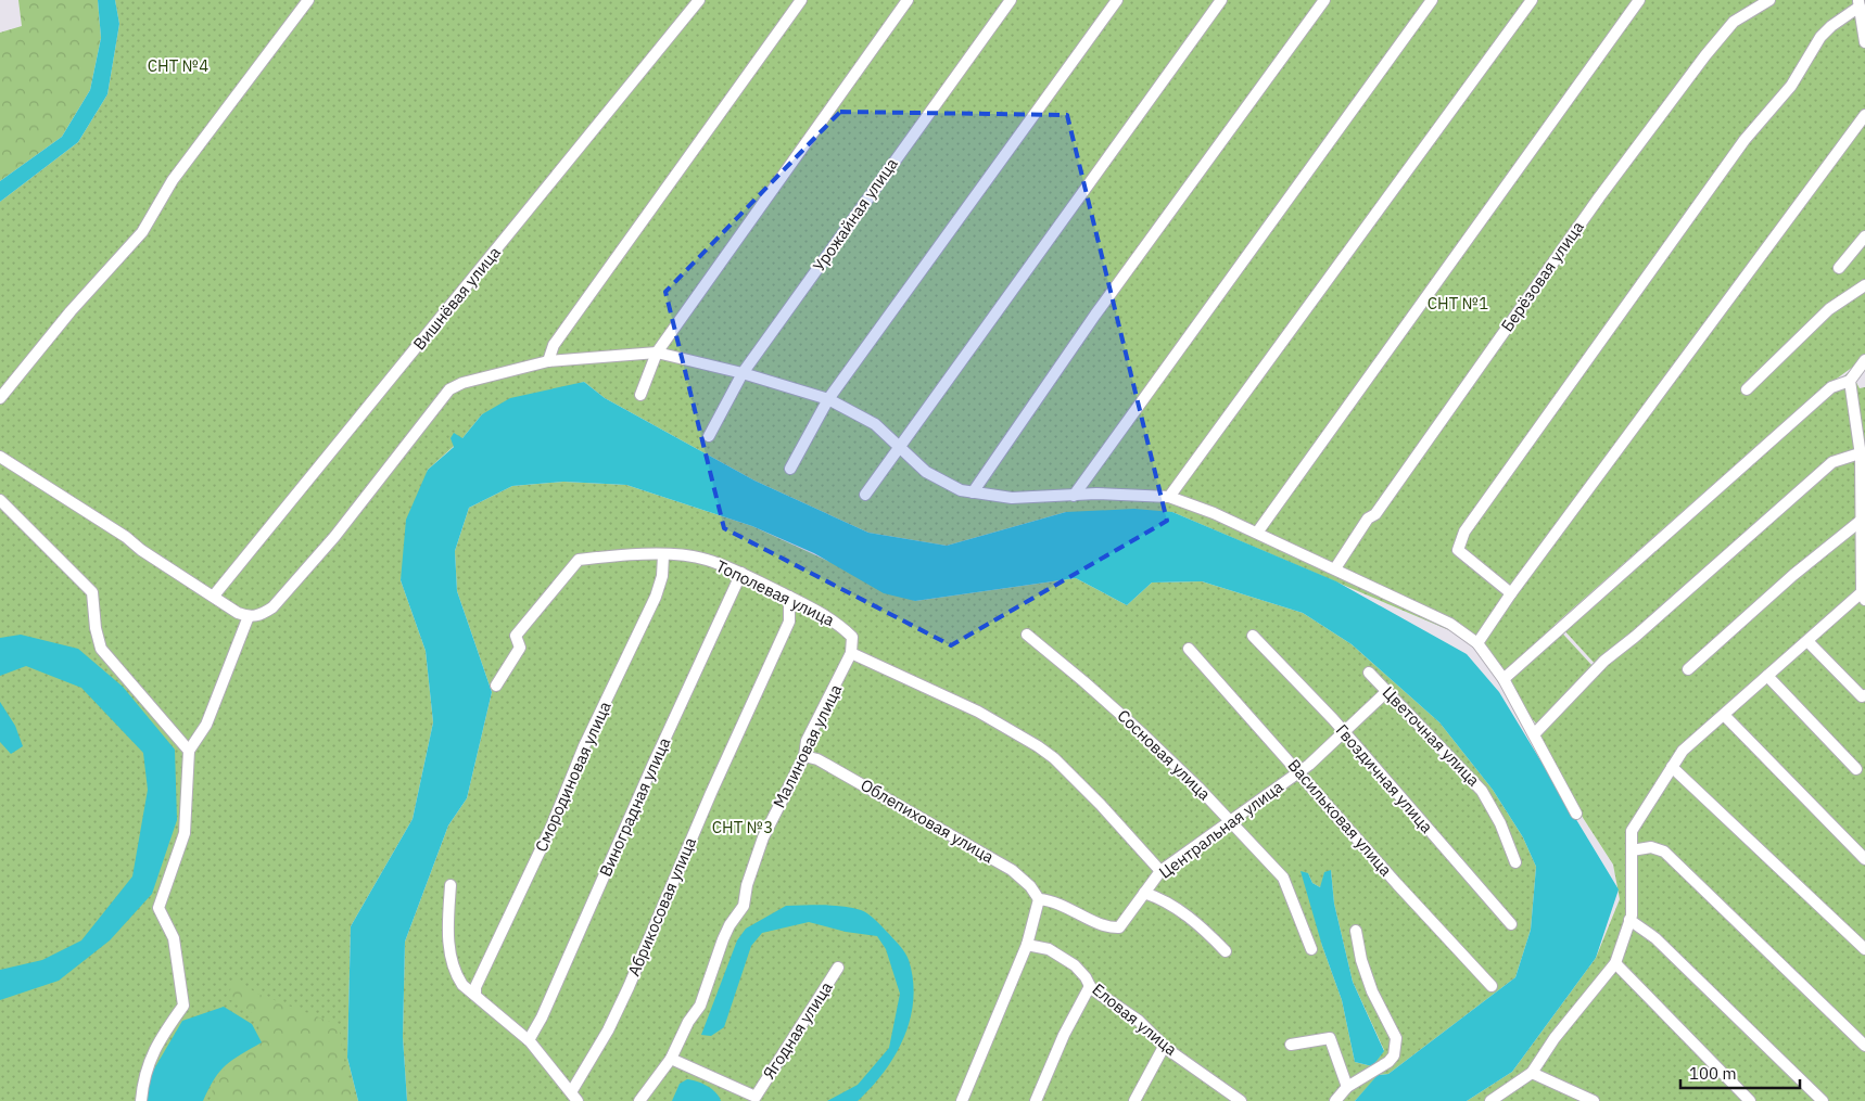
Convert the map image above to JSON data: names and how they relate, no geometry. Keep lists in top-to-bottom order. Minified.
{"streets":{"street":["Урожайная улица","Берёзовая улица","Вишнёвая улица","Тополевая улица","Цветочная улица","Малиновая улица","Сосновая улица","Смородиновая улица","Гвоздичная улица","Виноградная улица","Васильковая улица","Облепиховая улица","Центральная улица","Абрикосовая улица","Еловая улица","Ягодная улица"]},"crossings":[["Тополевая улица","Малиновая улица"],["Тополевая улица","Смородиновая улица"],["Тополевая улица","Виноградная улица"],["Тополевая улица","Абрикосовая улица"],["Цветочная улица","Центральная улица"],["Малиновая улица","Облепиховая улица"],["Малиновая улица","Ягодная улица"],["Сосновая улица","Центральная улица"],["Гвоздичная улица","Центральная улица"],["Васильковая улица","Центральная улица"],["Облепиховая улица","Центральная улица"]],"parks":["СНТ №4","СНТ №1","СНТ №3"],"scale_bar":"100 m"}
